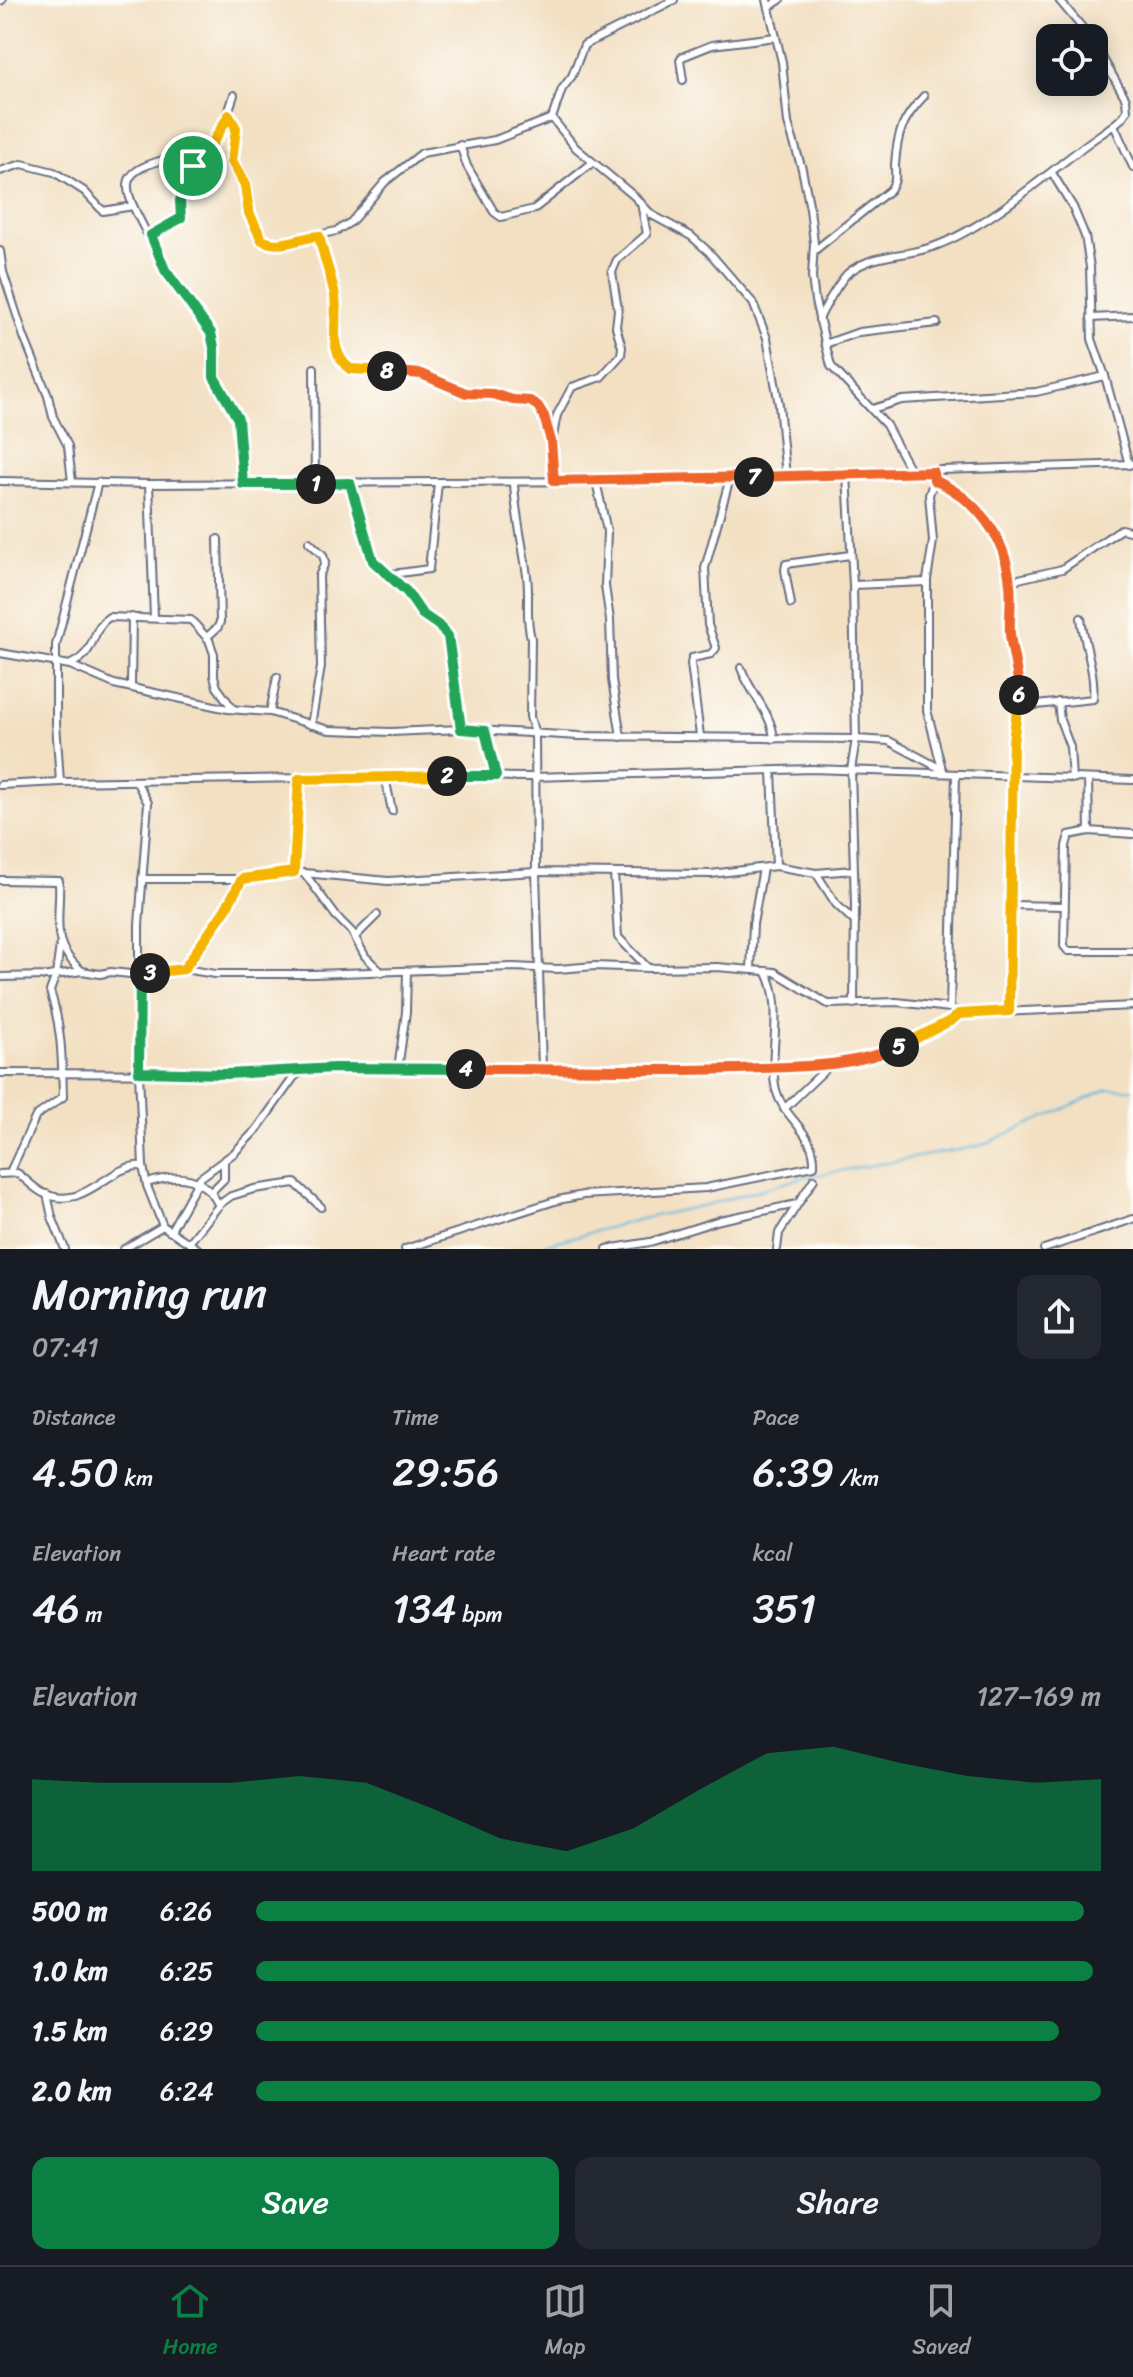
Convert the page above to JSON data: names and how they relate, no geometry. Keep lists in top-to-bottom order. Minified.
{"page":{"pins":["8","7","1","6","2","3","5","4"],"heading":["Morning run","07:41"],"stats":[["Distance","4.50 km"],["Time","29:56"],["Pace","6:39 /km"],["Elevation","46 m"],["Heart rate","134 bpm"],["kcal","351"]],"chart":["Elevation","127–169 m"],"list":[{"name":"500 m","note":"6:26"},{"name":"1.0 km","note":"6:25"},{"name":"1.5 km","note":"6:29"},{"name":"2.0 km","note":"6:24"}],"buttons":["Save","Share"],"tabs":["Home","Map","Saved"]}}
